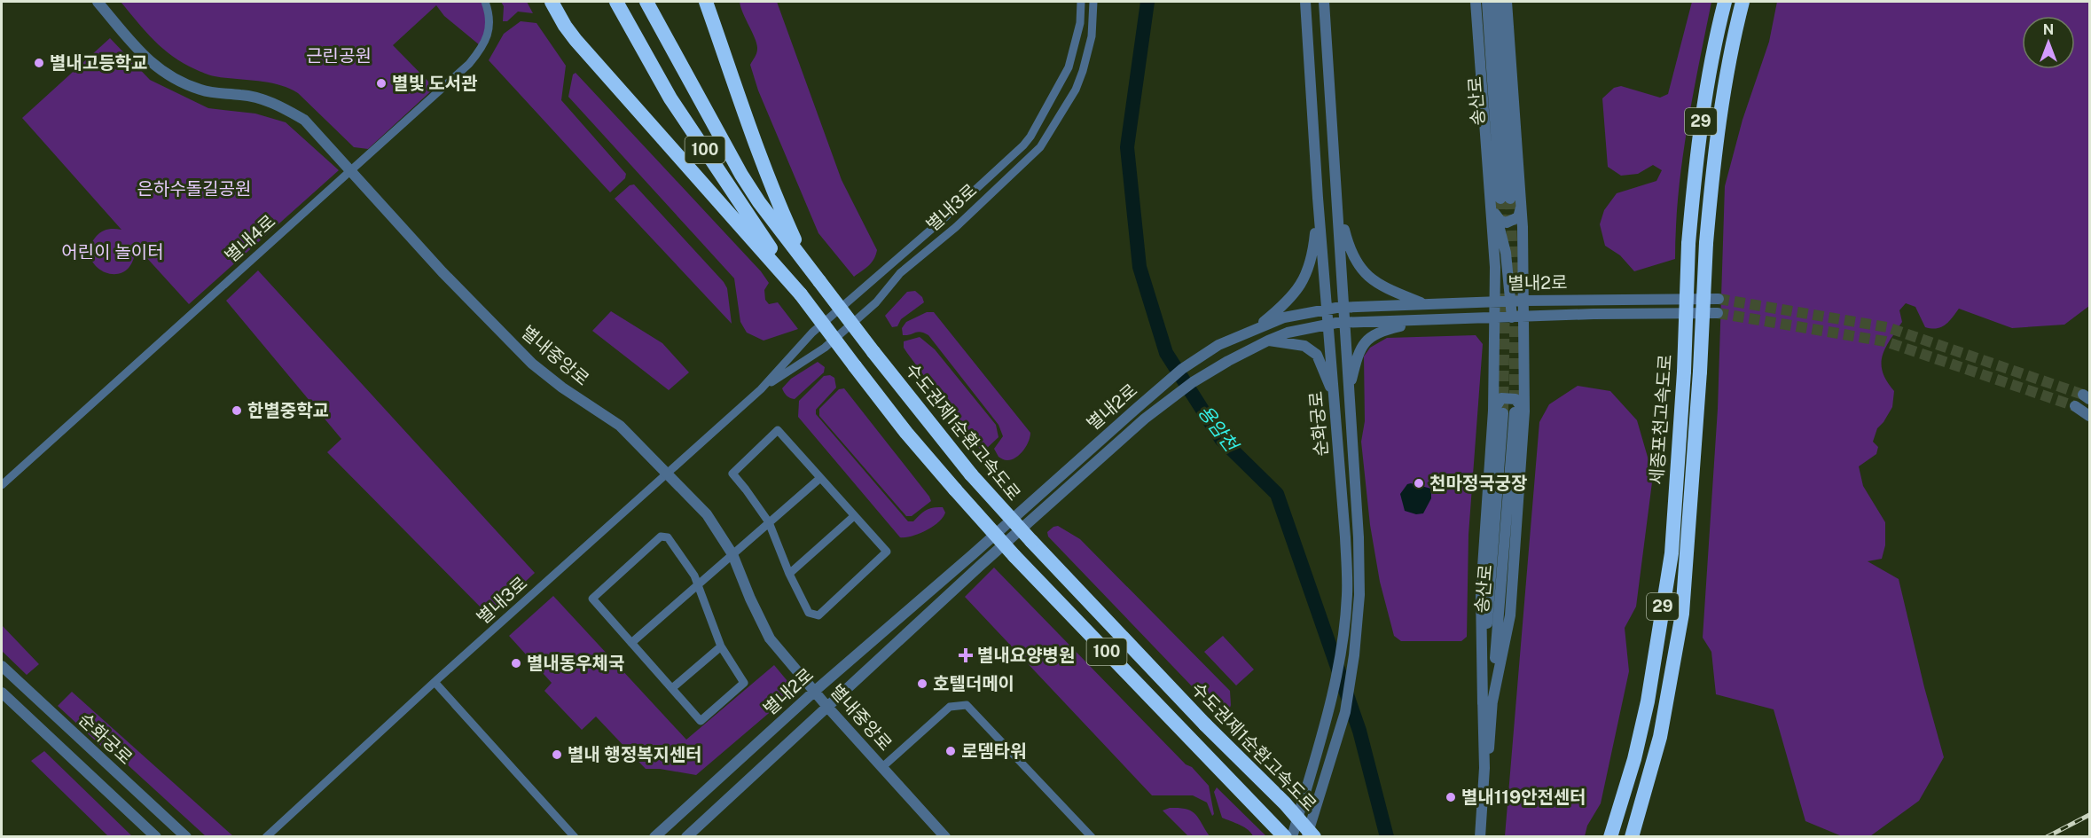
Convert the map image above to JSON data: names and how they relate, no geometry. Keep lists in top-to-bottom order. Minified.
{"streets":{"highway":["29","100","세종포천고속도로","수도권제1순환고속도로"],"street":["송산로","별내3로","별내4로","별내2로","별내중앙로","순화궁로"]},"crossings":[["별내3로","별내중앙로"],["별내4로","별내중앙로"],["별내2로","별내중앙로"],["별내2로","순화궁로"]],"water":["용암천"],"parks":["근린공원","은하수돌길공원","어린이 놀이터"],"places":{"other":["별내고등학교","별빛 도서관","한별중학교","천마정국궁장","별내동우체국","호텔더메이","로뎀타워","별내 행정복지센터","별내119안전센터"],"health":["별내요양병원"]},"north":"top"}
